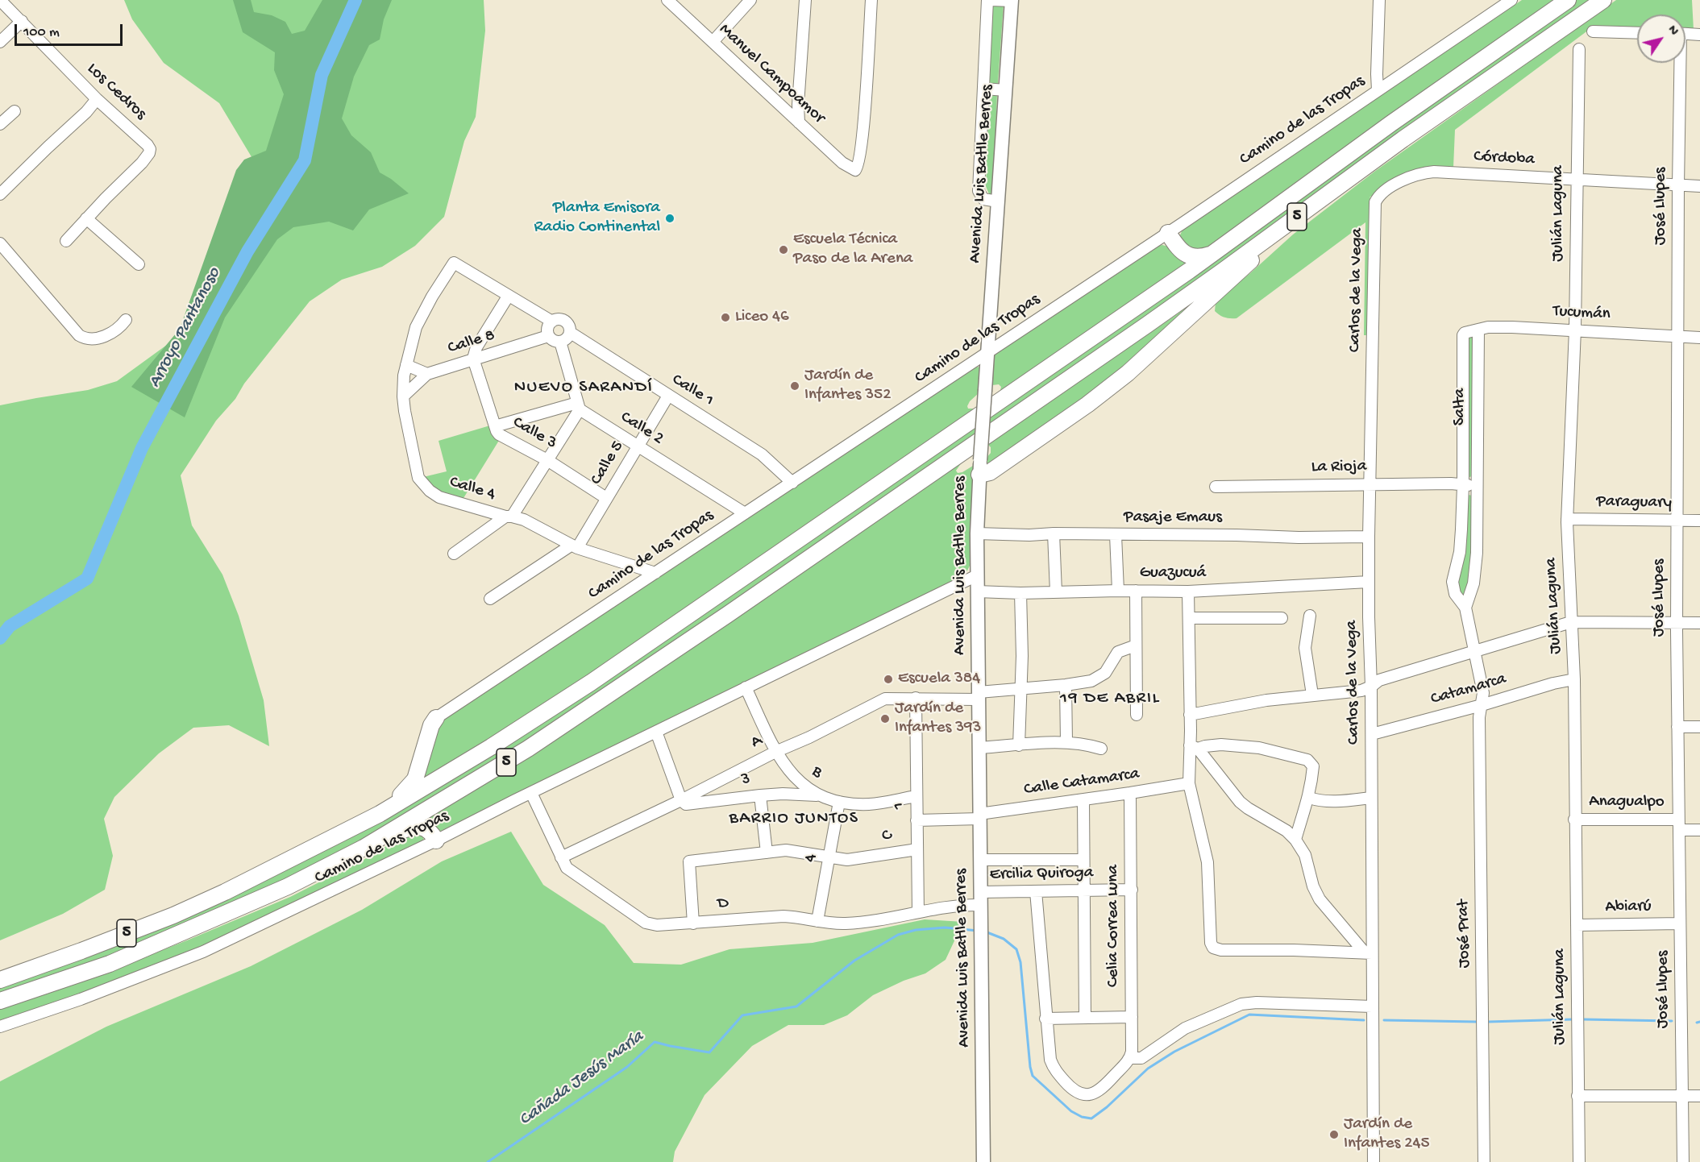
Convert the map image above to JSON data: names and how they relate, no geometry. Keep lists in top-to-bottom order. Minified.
{"streets":{"highway":["5"],"main road":["Avenida Luis Batlle Berres"],"street":["Manuel Campoamor","Los Cedros","Camino de las Tropas","Córdoba","José Llupes","Julián Laguna","Carlos de la Vega","Tucumán","Calle 8","Calle 1","Salta","Calle 2","Calle 3","Calle 5","La Rioja","Calle 4","Paraguary","Pasaje Emaus","Guazucuá","Catamarca","A","B","3","Calle Catamarca","Anagualpo","1","C","4","Ercilia Quiroga","D","Abiarú","Celia Correa Luna","José Prat"]},"crossings":[["Camino de las Tropas","Avenida Luis Batlle Berres"],["Camino de las Tropas","Calle 1"],["Camino de las Tropas","Calle 2"],["Camino de las Tropas","Calle 4"],["Camino de las Tropas","B"],["Camino de las Tropas","D"],["Córdoba","José Llupes"],["Córdoba","Julián Laguna"],["Córdoba","Carlos de la Vega"],["Avenida Luis Batlle Berres","Pasaje Emaus"],["Avenida Luis Batlle Berres","Guazucuá"],["Avenida Luis Batlle Berres","A"],["Avenida Luis Batlle Berres","Calle Catamarca"],["Avenida Luis Batlle Berres","Ercilia Quiroga"],["Avenida Luis Batlle Berres","D"],["José Llupes","Tucumán"],["José Llupes","Paraguary"],["José Llupes","Anagualpo"],["José Llupes","Abiarú"],["Julián Laguna","Tucumán"],["Julián Laguna","Paraguary"],["Julián Laguna","Catamarca"],["Julián Laguna","Anagualpo"],["Julián Laguna","Abiarú"],["Carlos de la Vega","La Rioja"],["Carlos de la Vega","Pasaje Emaus"],["Carlos de la Vega","Guazucuá"],["Carlos de la Vega","Catamarca"],["Tucumán","Salta"],["Calle 8","Calle 1"],["Calle 8","Calle 3"],["Calle 1","Calle 5"],["Salta","La Rioja"],["Salta","Catamarca"],["Salta","José Prat"],["Calle 2","Calle 5"],["Calle 3","Calle 5"],["Calle 5","Calle 4"],["Catamarca","José Prat"],["A","B"],["A","3"],["A","1"],["A","D"],["B","3"],["B","1"],["B","4"],["Calle Catamarca","1"],["Calle Catamarca","Celia Correa Luna"],["1","C"],["1","D"],["C","4"],["C","D"],["4","D"],["Ercilia Quiroga","D"],["Ercilia Quiroga","Celia Correa Luna"]],"districts":["NUEVO SARANDÍ","19 DE ABRIL","BARRIO JUNTOS"],"water":["Arroyo Pantanoso","Cañada Jesús María"],"places":["Planta Emisora Radio Continental","Escuela Técnica Paso de la Arena","Liceo 46","Jardín de Infantes 352","Escuela 384","Jardín de Infantes 393","Jardín de Infantes 245"],"scale_bar":"100 m","north":"top right"}
